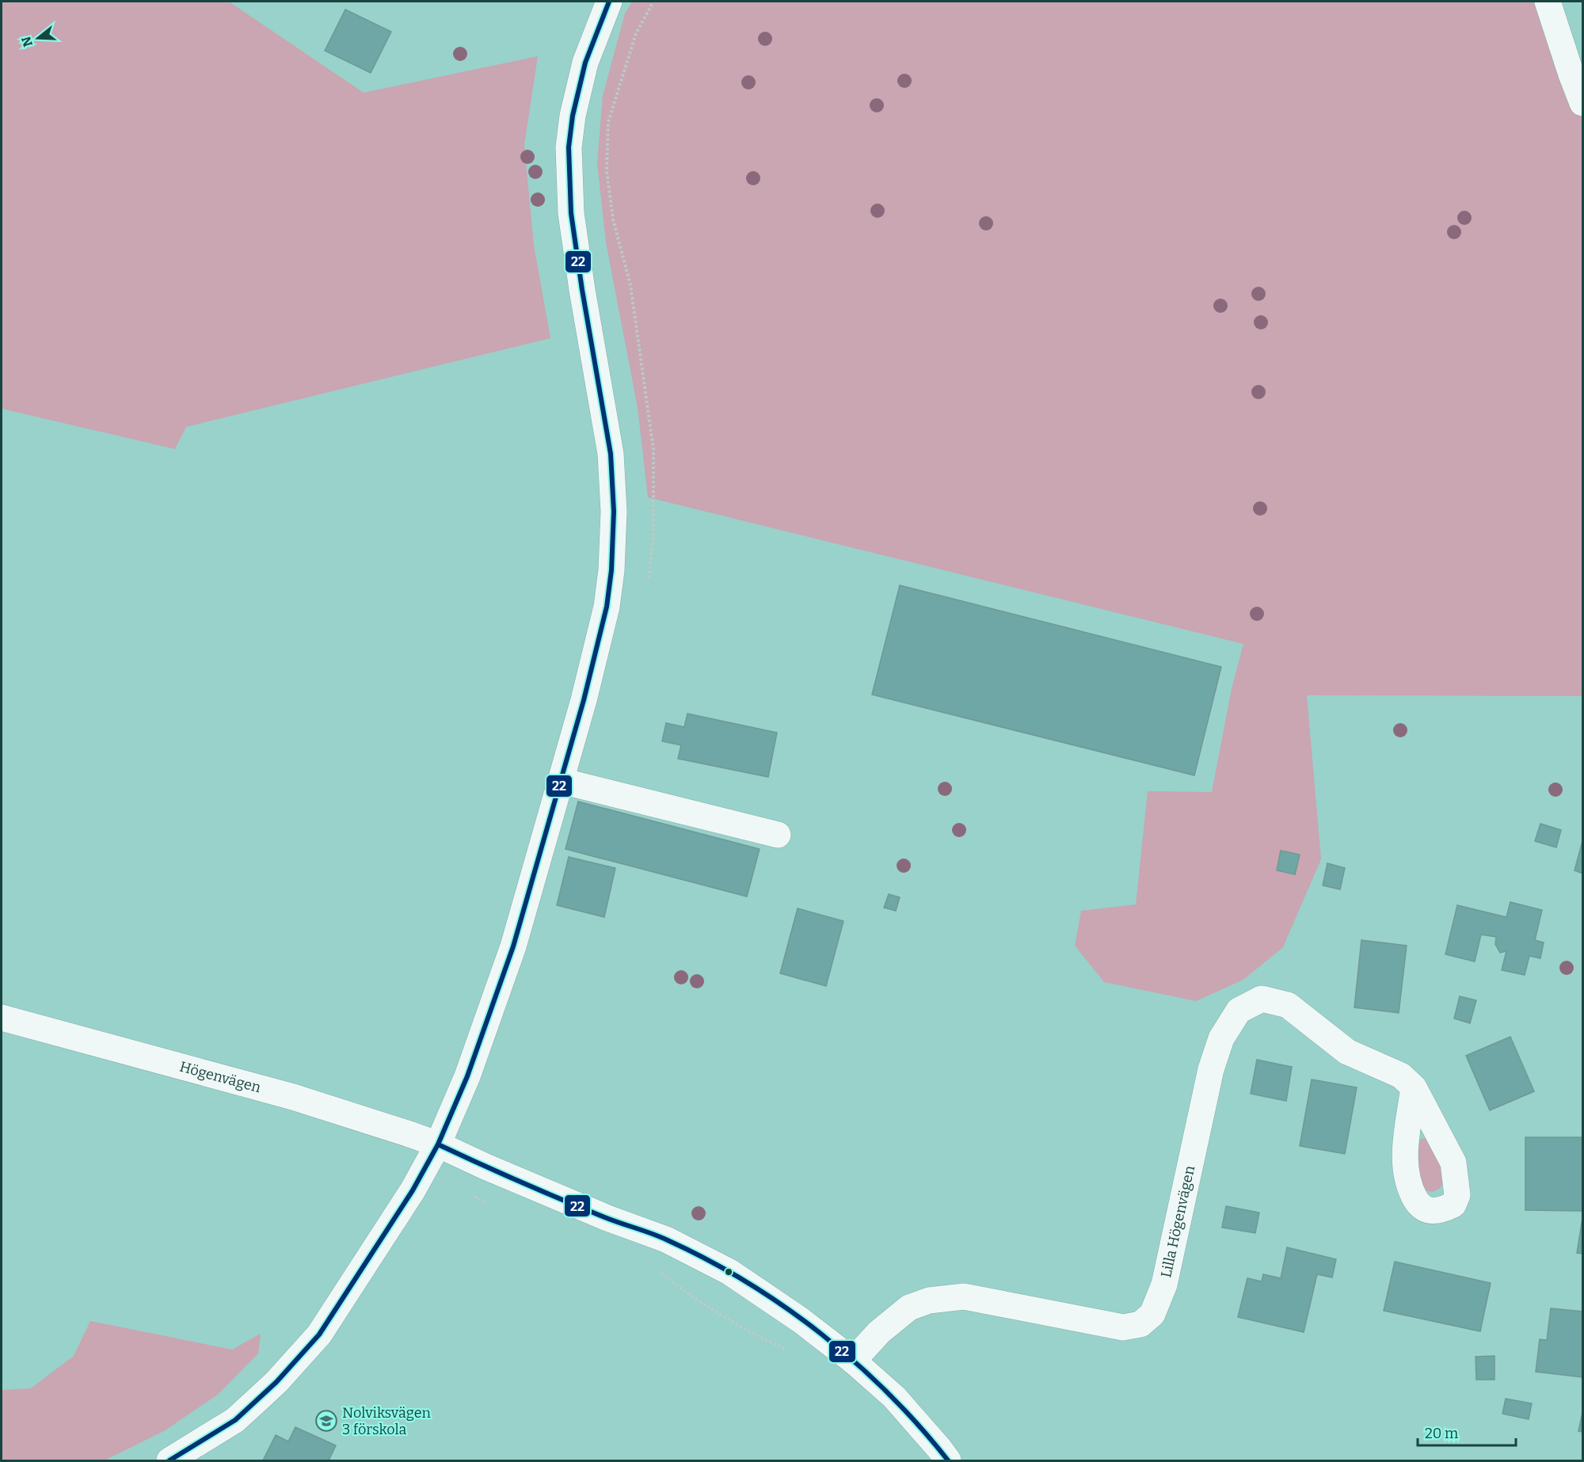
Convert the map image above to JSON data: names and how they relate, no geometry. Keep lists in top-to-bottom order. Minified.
{"streets":{"street":["Högenvägen","Lilla Högenvägen"]},"crossings":[["Högenvägen","Lilla Högenvägen"]],"places":{"school or university":["Nolviksvägen 3 förskola"]},"lines":["transit line 22"],"scale_bar":"20 m","north":"left"}
